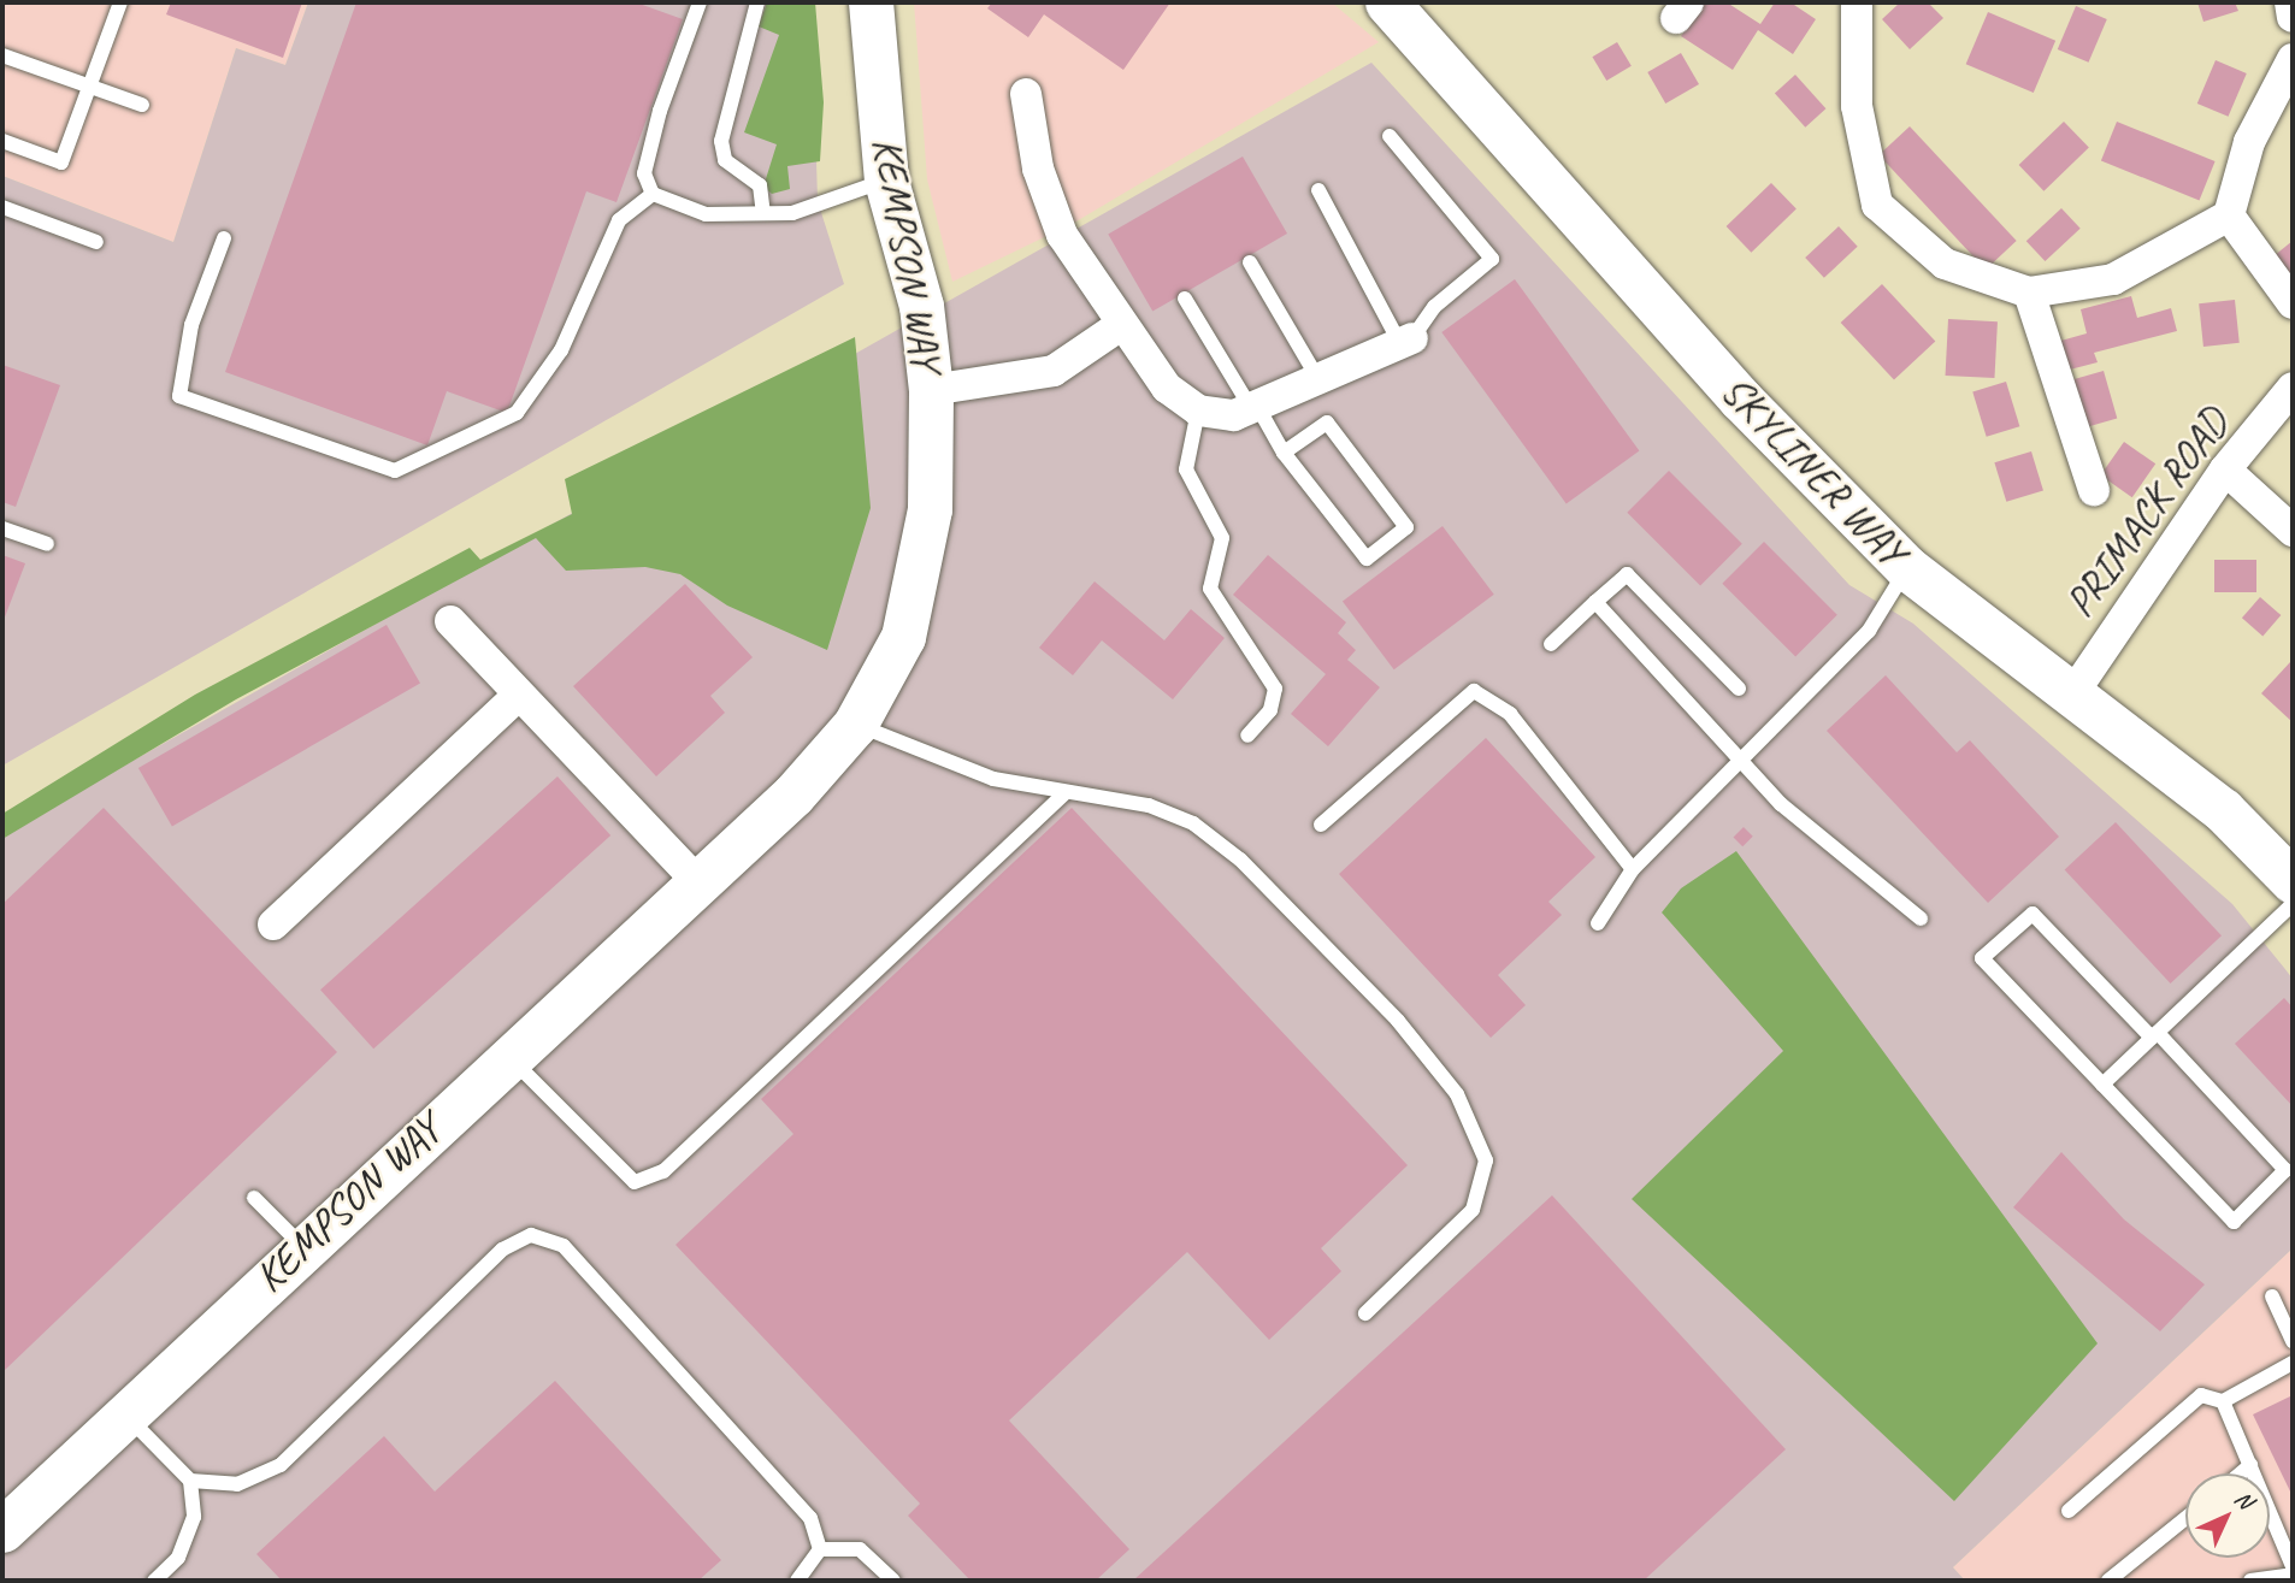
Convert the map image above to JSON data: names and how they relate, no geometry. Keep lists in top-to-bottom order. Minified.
{"streets":{"street":["KEMPSON WAY","SKYLINER WAY","PRIMACK ROAD"]},"crossings":[["SKYLINER WAY","PRIMACK ROAD"]],"north":"top right"}
